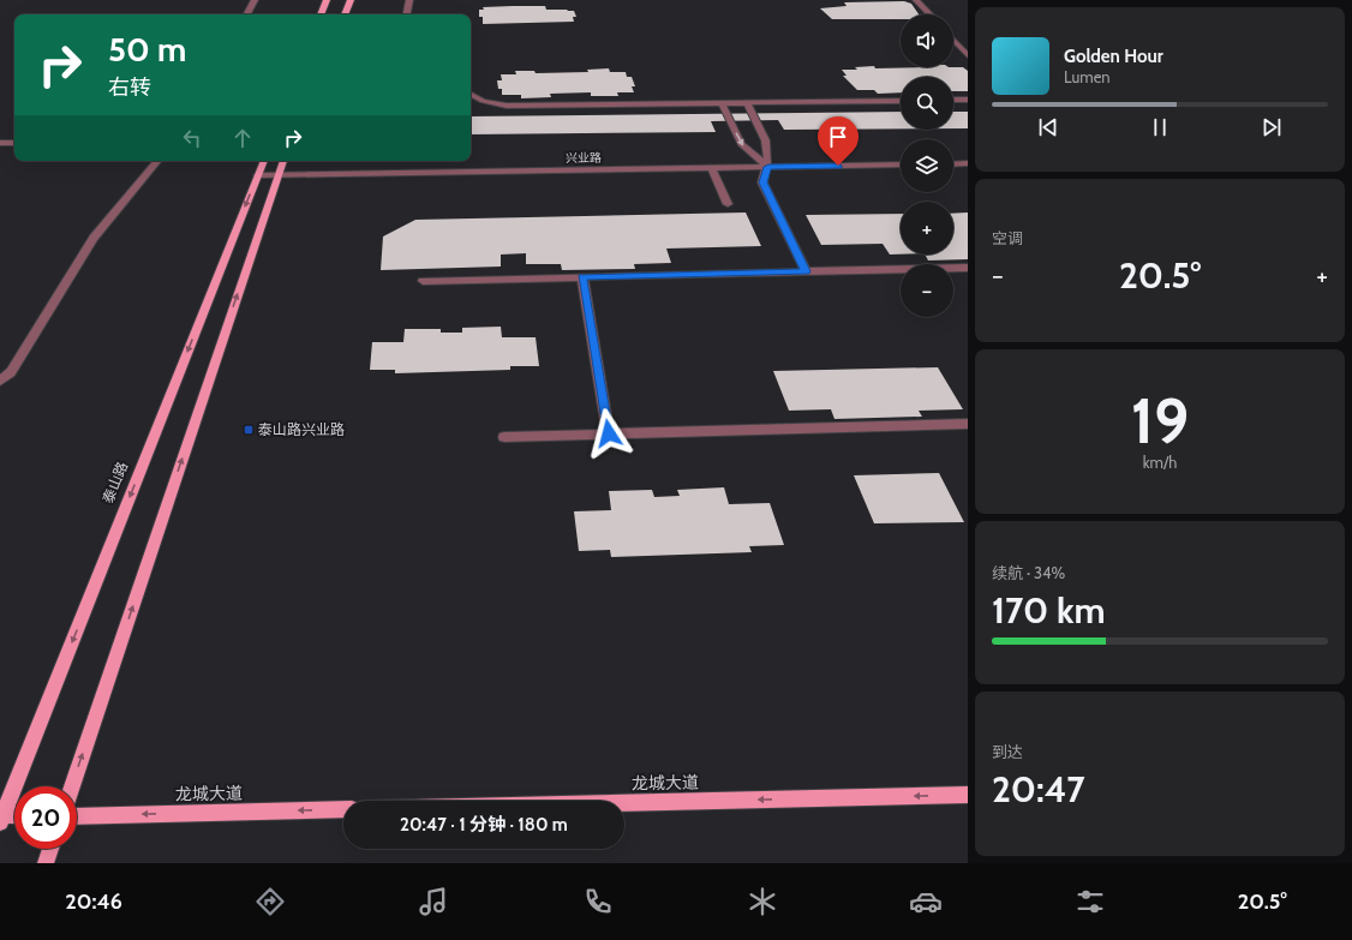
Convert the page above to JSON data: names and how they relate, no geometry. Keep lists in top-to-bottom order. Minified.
{"streets":{"main road":["泰山路","龙城大道"],"street":["兴业路"]},"crossings":[["兴业路","泰山路"]],"one_way":["龙城大道"],"places":{"transit":["泰山路兴业路"]},"page":{"map_buttons":["+","−"],"turn":["50 m","右转"],"song":["Golden Hour","Lumen"],"tile":["空调",["19","km/h"],["续航 · 34%","170 km"],["到达","20:47"]],"heat":["−","20.5°","+"],"limit":"20","trip":"20:47 · 1 分钟 · 180 m","tabs":["20:46","20.5°"]}}
